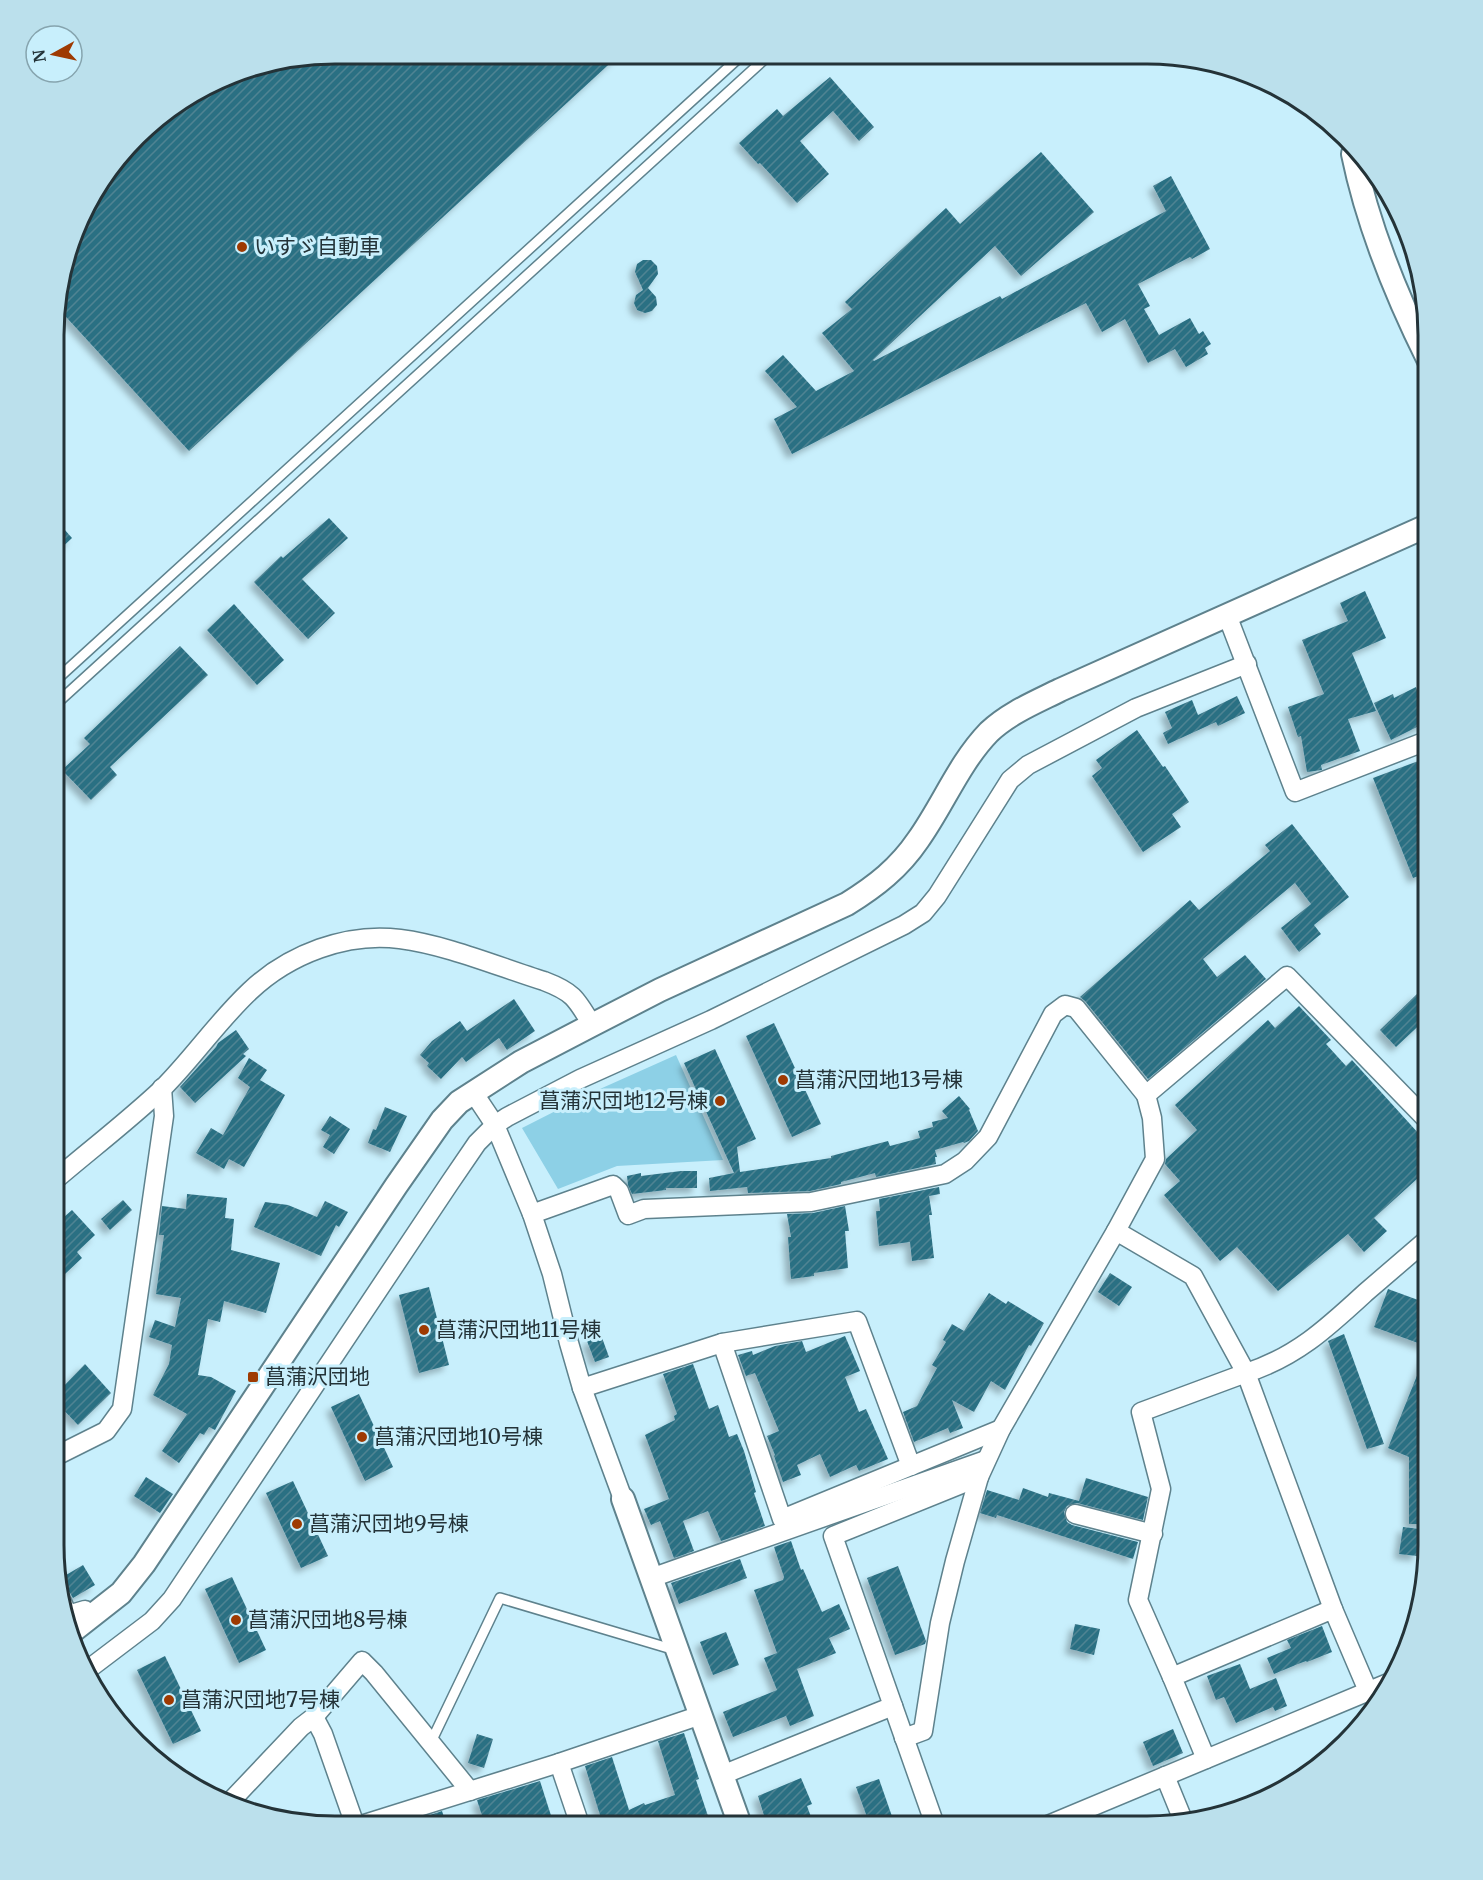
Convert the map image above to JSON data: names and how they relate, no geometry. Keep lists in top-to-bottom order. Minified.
{"places":{"other":["いすゞ自動車","菖蒲沢団地13号棟","菖蒲沢団地12号棟","菖蒲沢団地11号棟","菖蒲沢団地10号棟","菖蒲沢団地9号棟","菖蒲沢団地8号棟","菖蒲沢団地7号棟"],"transit":["菖蒲沢団地"]},"north":"left"}
